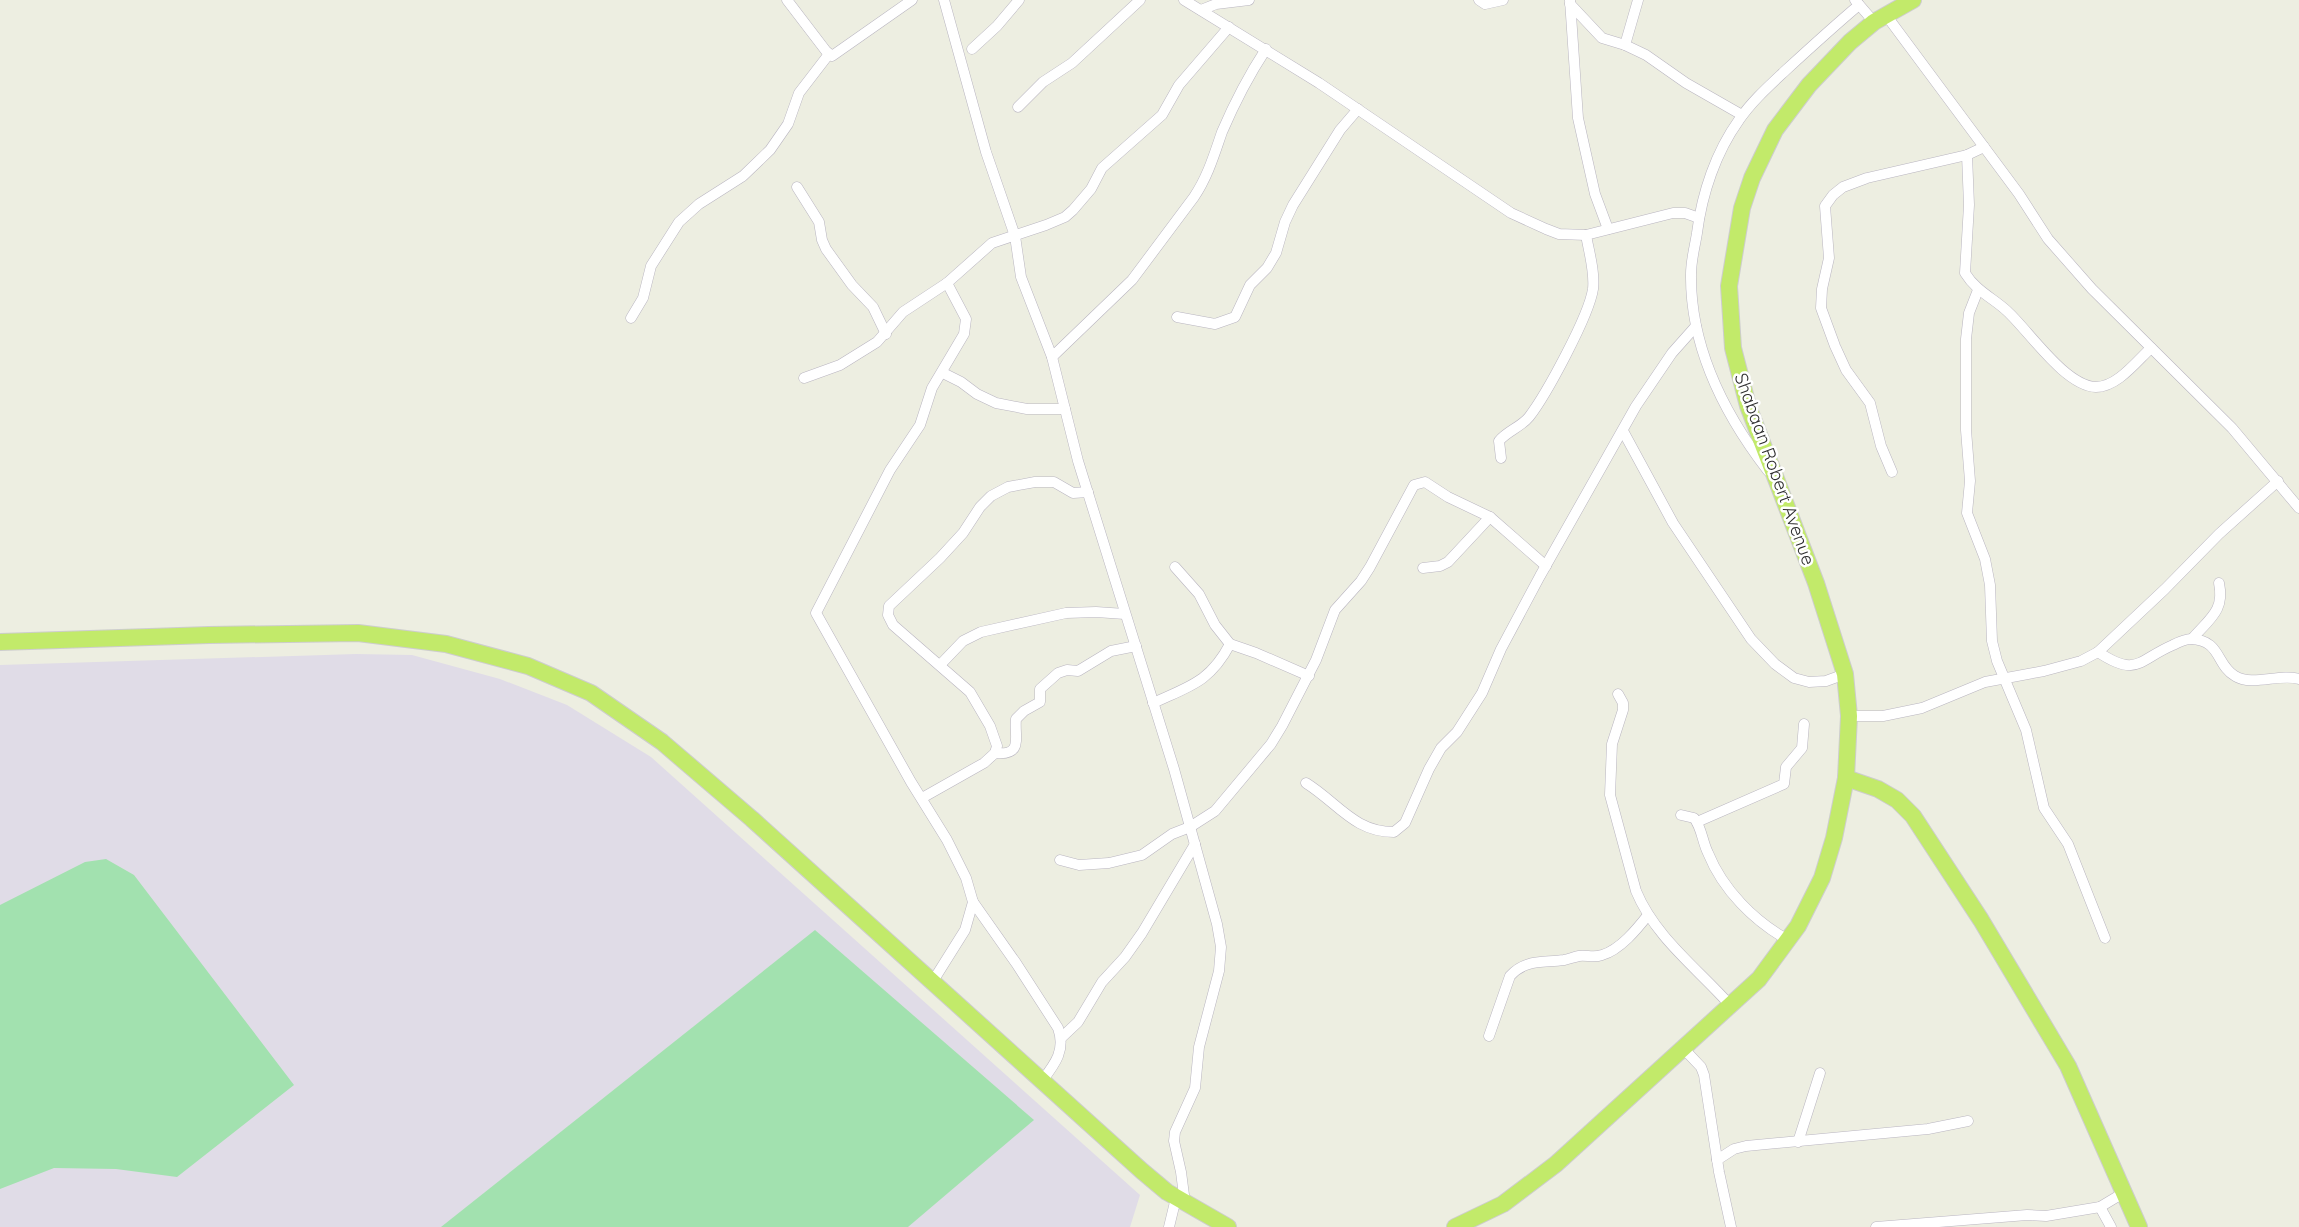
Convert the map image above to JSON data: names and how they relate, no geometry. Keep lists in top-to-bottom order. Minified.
{"streets":{"main road":["Shabaan Robert Avenue"]}}
